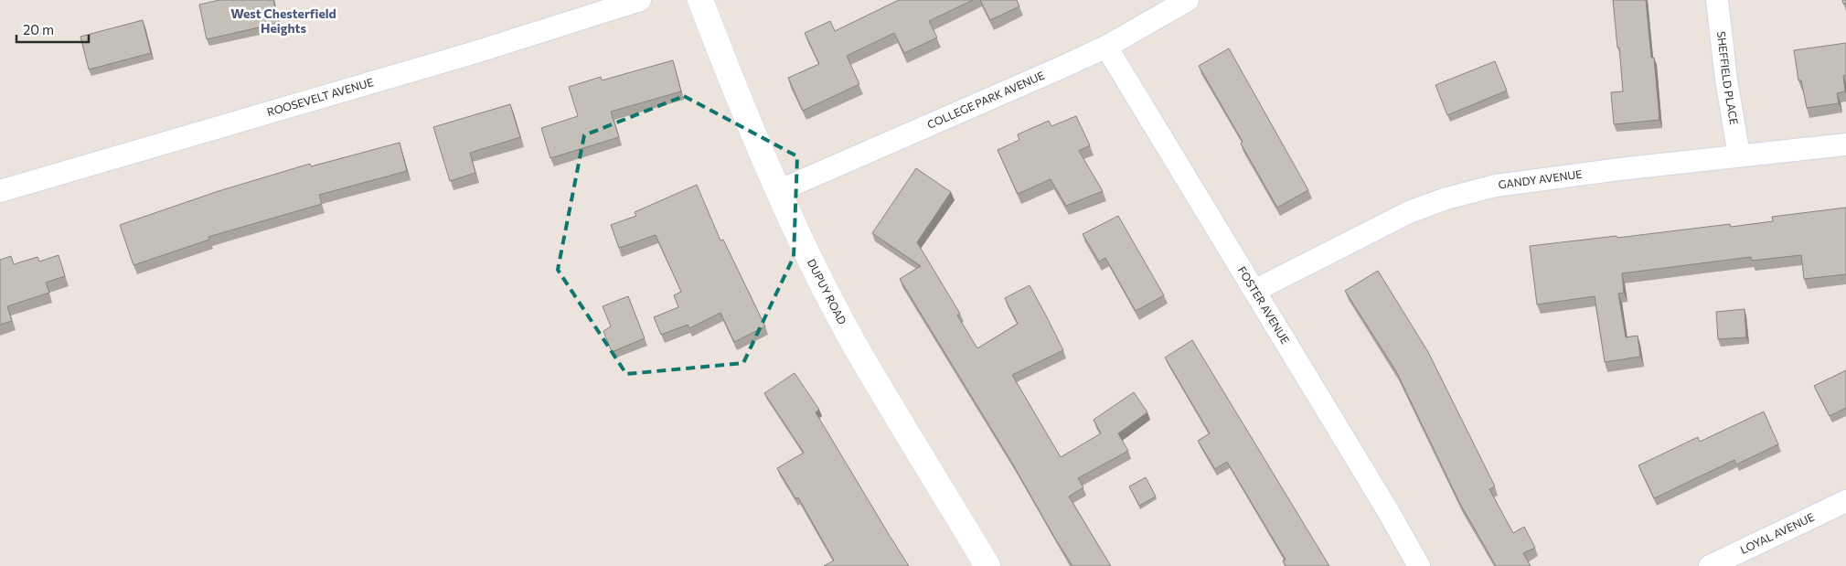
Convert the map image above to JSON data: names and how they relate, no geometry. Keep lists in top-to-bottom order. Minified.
{"streets":{"street":["SHEFFIELD PLACE","ROOSEVELT AVENUE","COLLEGE PARK AVENUE","GANDY AVENUE","DUPUY ROAD","FOSTER AVENUE","LOYAL AVENUE"]},"crossings":[["SHEFFIELD PLACE","GANDY AVENUE"],["COLLEGE PARK AVENUE","DUPUY ROAD"],["COLLEGE PARK AVENUE","FOSTER AVENUE"],["GANDY AVENUE","FOSTER AVENUE"]],"districts":["West Chesterfield Heights"],"scale_bar":"20 m"}
